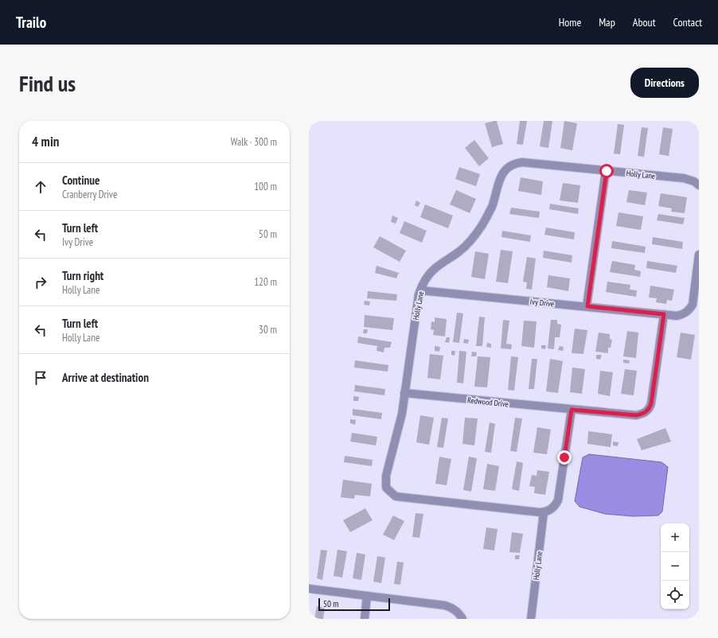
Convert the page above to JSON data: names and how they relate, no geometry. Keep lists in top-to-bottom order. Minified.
{"streets":{"street":["Holly Lane","Ivy Drive","Redwood Drive"]},"crossings":[["Holly Lane","Ivy Drive"],["Holly Lane","Redwood Drive"]],"scale_bar":"50 m","page":{"header":"Trailo","nav":["Home","Map","About","Contact"],"buttons":"Directions","title":"Find us","heading":["4 min","Walk · 300 m"],"list":[["Continue","Cranberry Drive","100 m"],["Turn left","Ivy Drive","50 m"],["Turn right","Holly Lane","120 m"],["Turn left","Holly Lane","30 m"],"Arrive at destination"],"map_buttons":["+","−"],"scale":"50 m"}}
